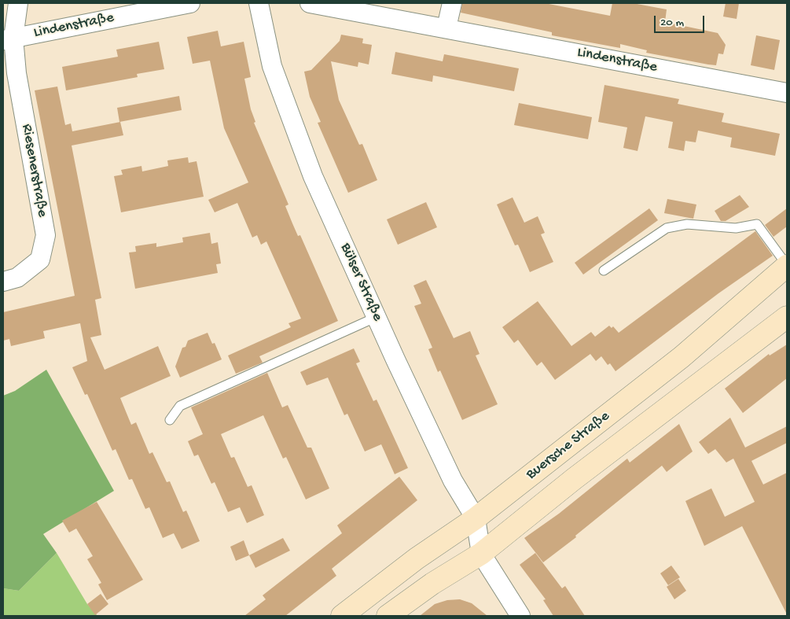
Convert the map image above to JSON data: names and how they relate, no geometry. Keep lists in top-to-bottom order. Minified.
{"streets":{"main road":["Buersche Straße"],"street":["Lindenstraße","Riesenerstraße","Bülser Straße"]},"crossings":[["Lindenstraße","Riesenerstraße"],["Bülser Straße","Buersche Straße"]],"scale_bar":"20 m"}
